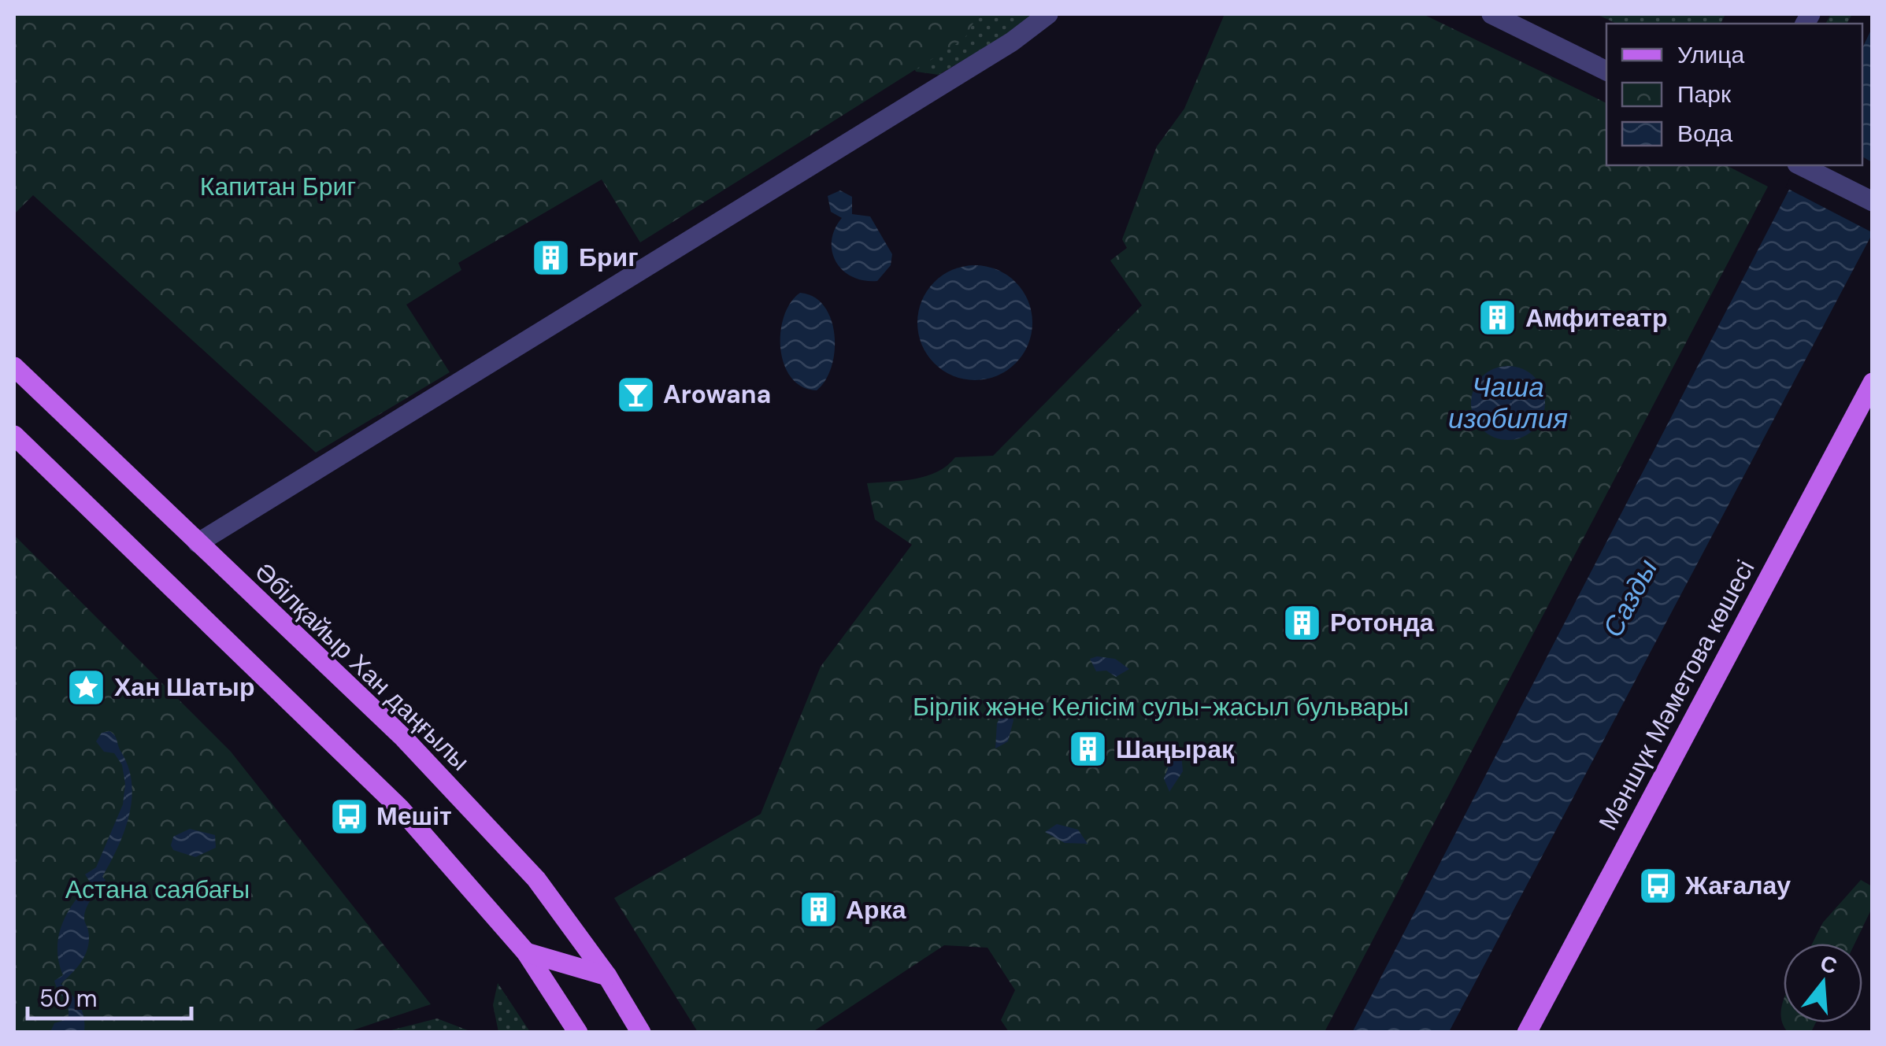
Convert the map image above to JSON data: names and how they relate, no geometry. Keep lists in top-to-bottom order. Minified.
{"streets":{"main road":["Әбілқайыр Хан даңғылы","Мәншүк Мәметова көшесі"]},"water":["Чаша изобилия","Сазды"],"parks":["Капитан Бриг","Бірлік және Келісім сулы-жасыл бульвары","Астана саябағы"],"places":{"building":["Бриг","Амфитеатр","Ротонда","Шаңырақ","Арка"],"bar":["Arowana"],"place":["Хан Шатыр"],"bus stop":["Мешіт","Жағалау"]},"legend":["Улица","Парк","Вода"],"scale_bar":"50 m","north":"top"}
